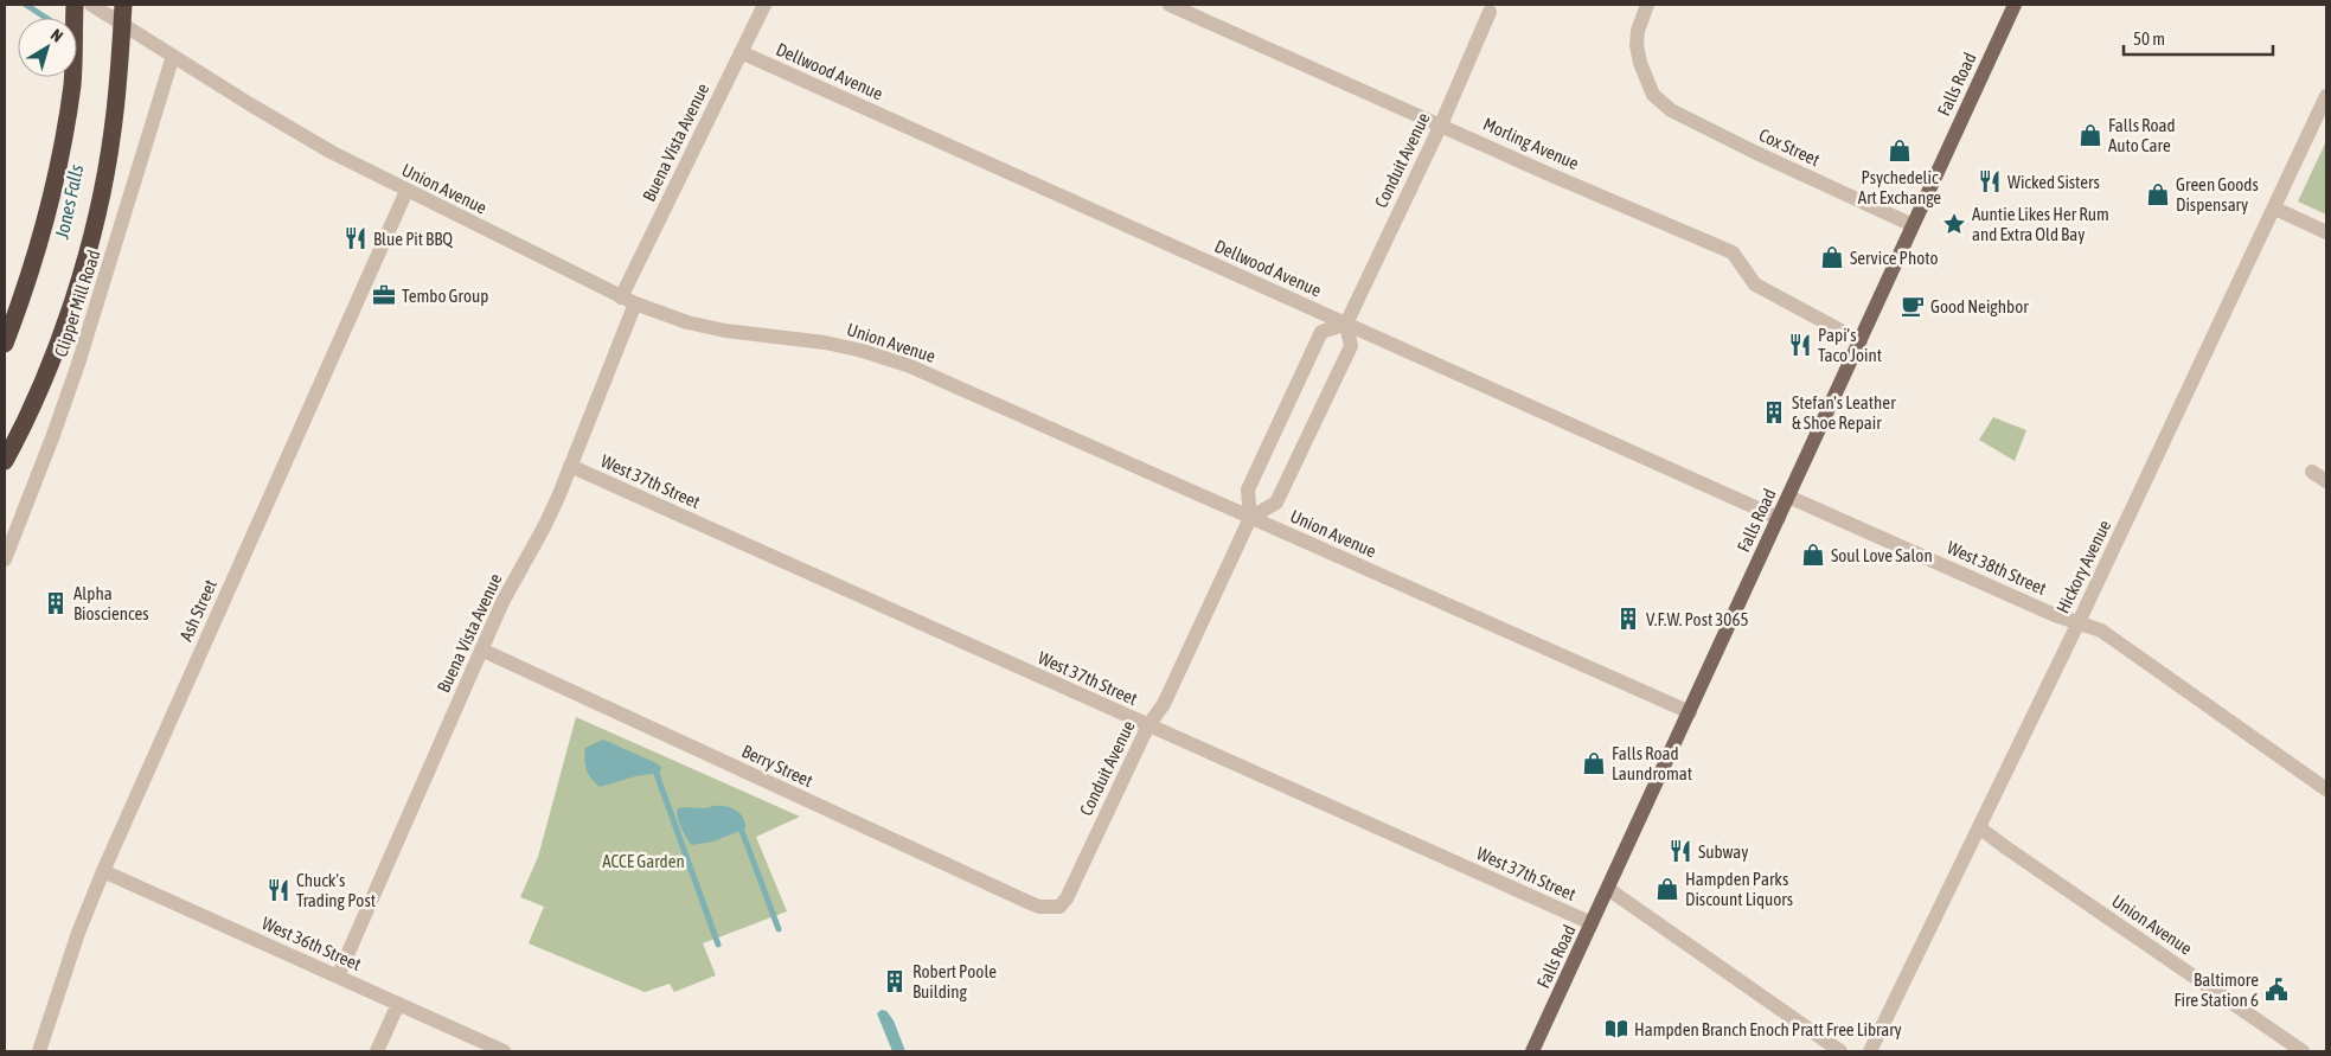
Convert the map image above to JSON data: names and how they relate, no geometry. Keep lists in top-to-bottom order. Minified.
{"streets":{"main road":["Falls Road"],"street":["Dellwood Avenue","Buena Vista Avenue","Morling Avenue","Cox Street","Conduit Avenue","Union Avenue","Clipper Mill Road","West 37th Street","Hickory Avenue","West 38th Street","Ash Street","Berry Street","West 36th Street"]},"crossings":[["Dellwood Avenue","Falls Road"],["Dellwood Avenue","Buena Vista Avenue"],["Dellwood Avenue","Conduit Avenue"],["Falls Road","Morling Avenue"],["Falls Road","Cox Street"],["Falls Road","Union Avenue"],["Falls Road","West 37th Street"],["Falls Road","West 38th Street"],["Buena Vista Avenue","Union Avenue"],["Buena Vista Avenue","West 37th Street"],["Buena Vista Avenue","Berry Street"],["Buena Vista Avenue","West 36th Street"],["Morling Avenue","Conduit Avenue"],["Conduit Avenue","Union Avenue"],["Conduit Avenue","West 37th Street"],["Conduit Avenue","Berry Street"],["Union Avenue","Clipper Mill Road"],["Union Avenue","Hickory Avenue"],["Union Avenue","Ash Street"],["Hickory Avenue","West 38th Street"],["Ash Street","West 36th Street"]],"water":["Jones Falls"],"parks":["ACCE Garden"],"places":{"shop":["Falls Road Auto Care","Psychedelic Art Exchange","Green Goods Dispensary","Service Photo","Soul Love Salon","Falls Road Laundromat","Hampden Parks Discount Liquors"],"restaurant":["Wicked Sisters","Blue Pit BBQ","Papi’s Taco Joint","Subway","Chuck's Trading Post"],"place":["Auntie Likes Her Rum and Extra Old Bay"],"office":["Tembo Group"],"cafe":["Good Neighbor"],"building":["Stefan's Leather & Shoe Repair","Alpha Biosciences","V.F.W. Post 3065","Robert Poole Building"],"public building":["Baltimore Fire Station 6"],"library":["Hampden Branch Enoch Pratt Free Library"]},"scale_bar":"50 m","north":"top right"}
